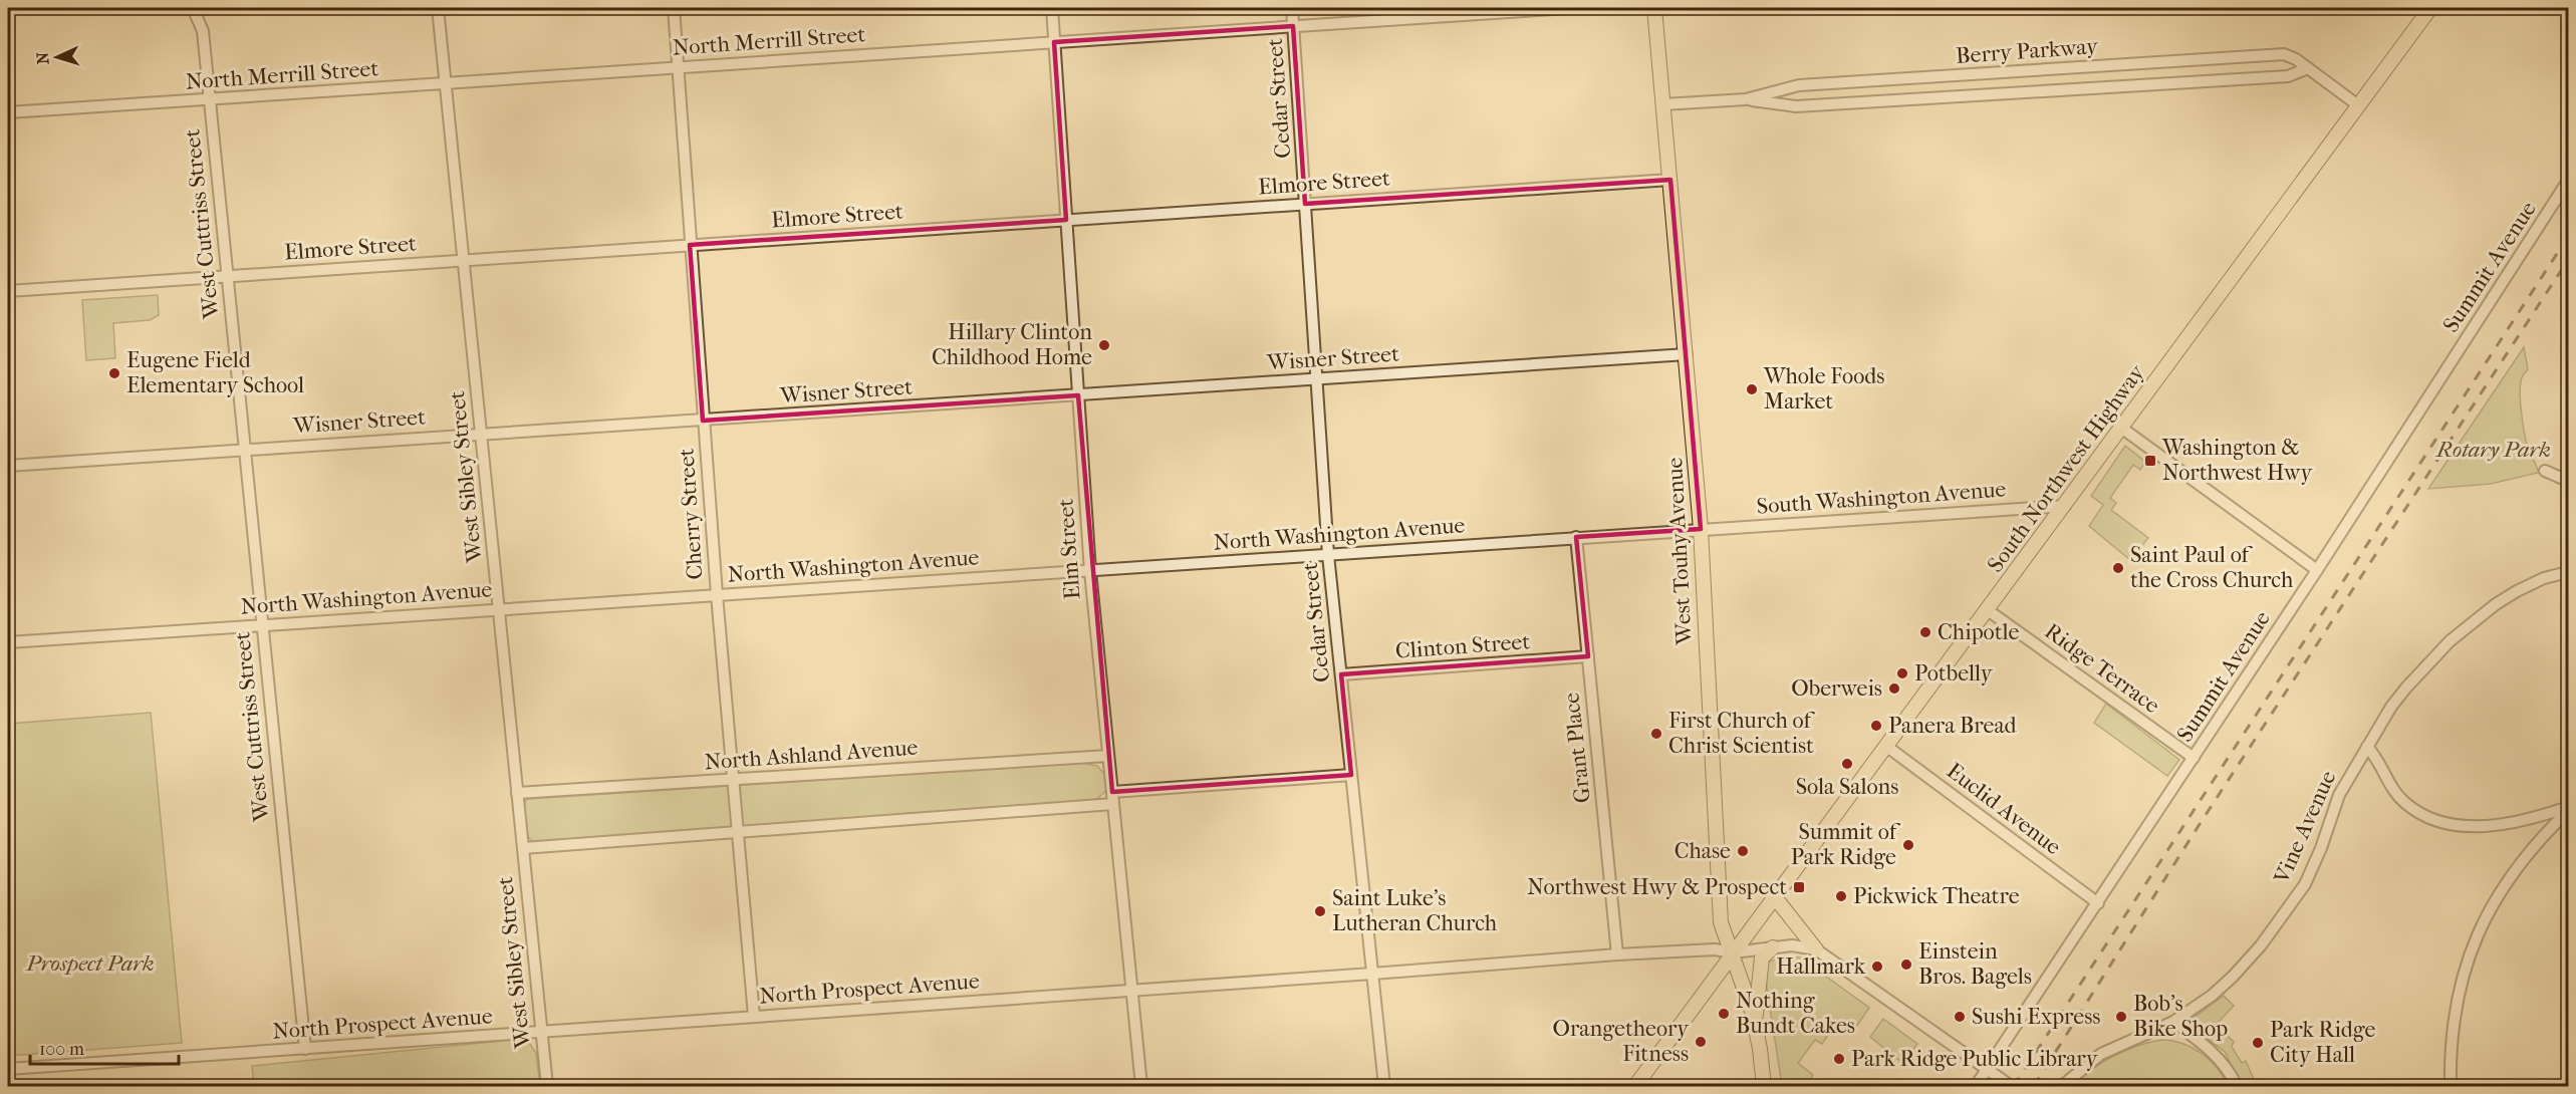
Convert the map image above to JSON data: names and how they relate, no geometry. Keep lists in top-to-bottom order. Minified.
{"streets":{"main road":["South Northwest Highway","West Touhy Avenue"],"street":["North Merrill Street","Berry Parkway","Cedar Street","Elmore Street","West Cuttriss Street","Summit Avenue","Wisner Street","West Sibley Street","South Washington Avenue","Cherry Street","North Washington Avenue","Elm Street","Clinton Street","Ridge Terrace","Grant Place","North Ashland Avenue","Euclid Avenue","Vine Avenue","North Prospect Avenue"]},"crossings":[["North Merrill Street","Cedar Street"],["North Merrill Street","West Cuttriss Street"],["North Merrill Street","West Sibley Street"],["North Merrill Street","Cherry Street"],["North Merrill Street","Elm Street"],["Berry Parkway","South Northwest Highway"],["Berry Parkway","West Touhy Avenue"],["Cedar Street","Elmore Street"],["Cedar Street","Wisner Street"],["Cedar Street","North Washington Avenue"],["Cedar Street","Clinton Street"],["Cedar Street","North Prospect Avenue"],["Elmore Street","West Cuttriss Street"],["Elmore Street","West Sibley Street"],["Elmore Street","Cherry Street"],["Elmore Street","Elm Street"],["Elmore Street","West Touhy Avenue"],["West Cuttriss Street","Wisner Street"],["West Cuttriss Street","North Washington Avenue"],["West Cuttriss Street","North Prospect Avenue"],["Summit Avenue","Ridge Terrace"],["Summit Avenue","Euclid Avenue"],["Wisner Street","West Sibley Street"],["Wisner Street","Cherry Street"],["Wisner Street","Elm Street"],["Wisner Street","West Touhy Avenue"],["South Northwest Highway","South Washington Avenue"],["South Northwest Highway","West Touhy Avenue"],["South Northwest Highway","Ridge Terrace"],["South Northwest Highway","Euclid Avenue"],["South Northwest Highway","North Prospect Avenue"],["West Sibley Street","North Washington Avenue"],["West Sibley Street","North Ashland Avenue"],["West Sibley Street","North Prospect Avenue"],["South Washington Avenue","North Washington Avenue"],["South Washington Avenue","West Touhy Avenue"],["Cherry Street","North Washington Avenue"],["Cherry Street","North Ashland Avenue"],["Cherry Street","North Prospect Avenue"],["North Washington Avenue","Elm Street"],["North Washington Avenue","West Touhy Avenue"],["North Washington Avenue","Grant Place"],["Elm Street","North Ashland Avenue"],["Elm Street","North Prospect Avenue"],["West Touhy Avenue","North Prospect Avenue"],["Clinton Street","Grant Place"],["Grant Place","North Prospect Avenue"]],"parks":["Rotary Park","Prospect Park"],"places":{"other":["Hillary Clinton Childhood Home","Eugene Field Elementary School","Whole Foods Market","Saint Paul of the Cross Church","Chipotle","Potbelly","Oberweis","Panera Bread","First Church of Christ Scientist","Sola Salons","Summit of Park Ridge","Chase","Pickwick Theatre","Saint Luke's Lutheran Church","Einstein Bros. Bagels","Hallmark","Nothing Bundt Cakes","Sushi Express","Bob's Bike Shop","Orangetheory Fitness","Park Ridge City Hall","Park Ridge Public Library"],"transit":["Washington & Northwest Hwy","Northwest Hwy & Prospect"]},"scale_bar":"100 m","north":"left"}
